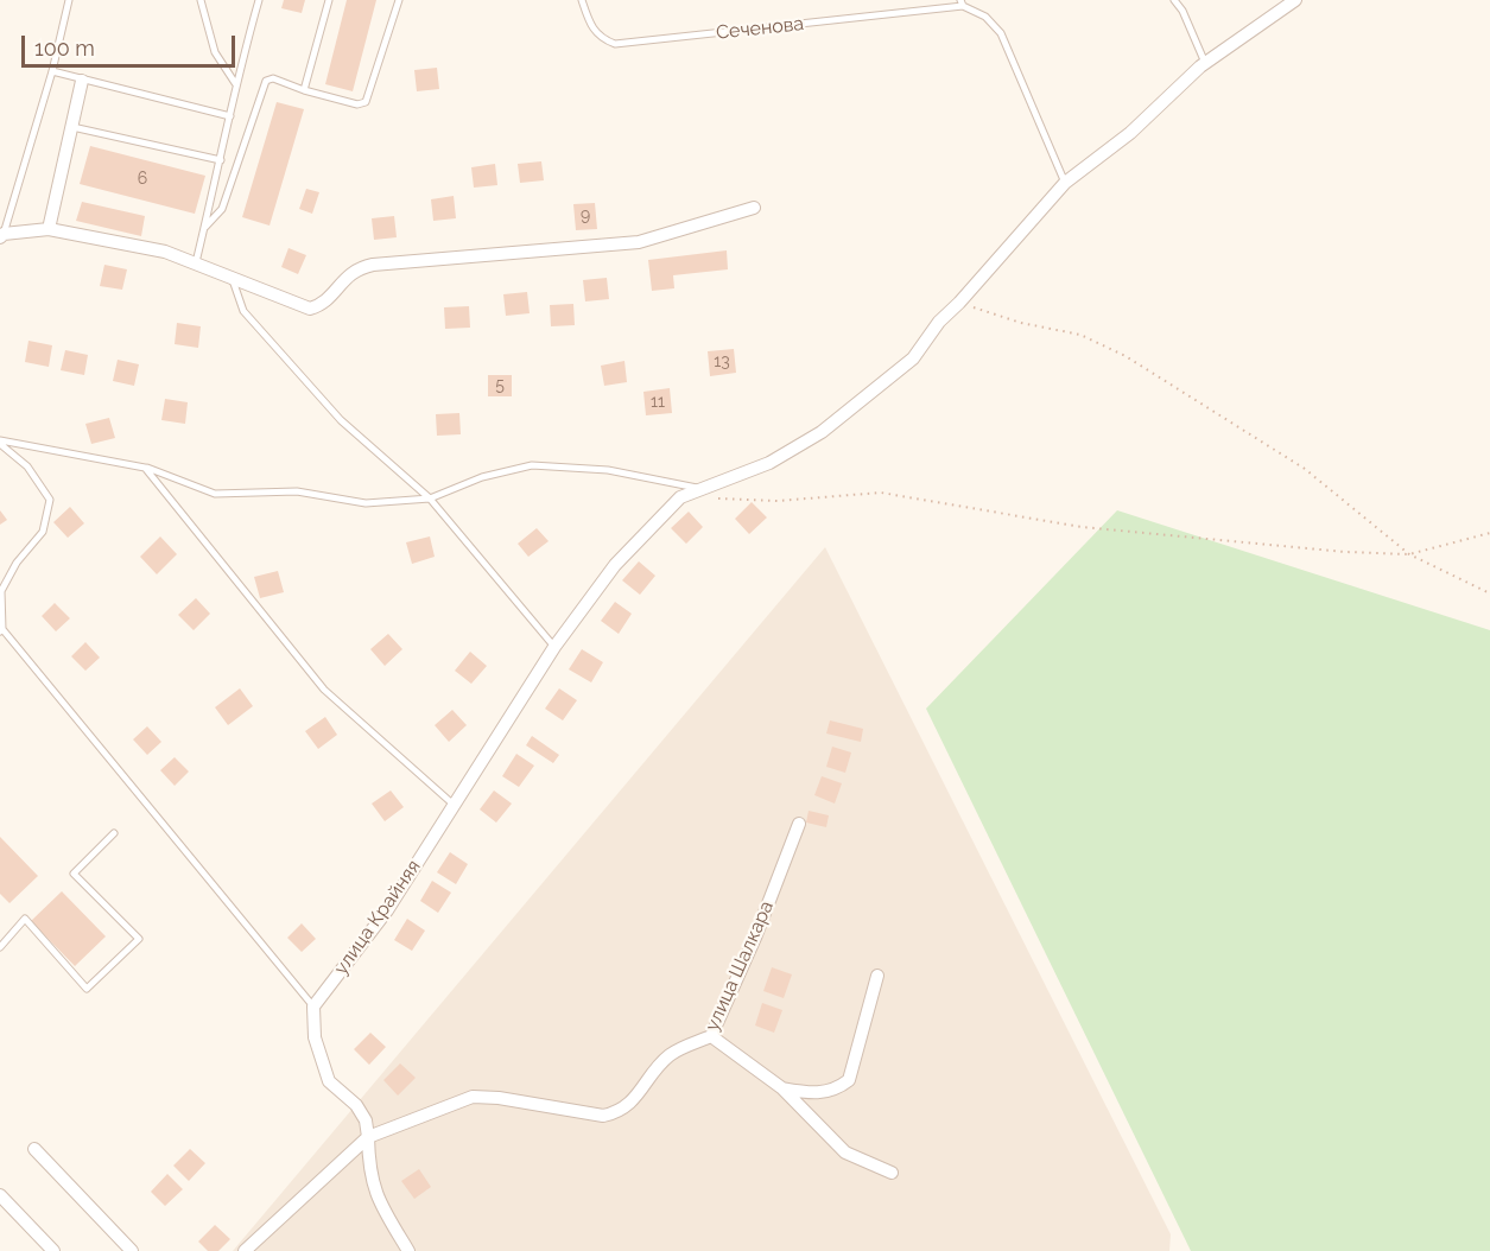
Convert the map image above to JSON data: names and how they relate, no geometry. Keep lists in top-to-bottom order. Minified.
{"streets":{"street":["улица Крайняя","улица Шалкара"],"lane":["Сеченова"]},"house_numbers":["6","9","13","5","11"],"scale_bar":"100 m"}
